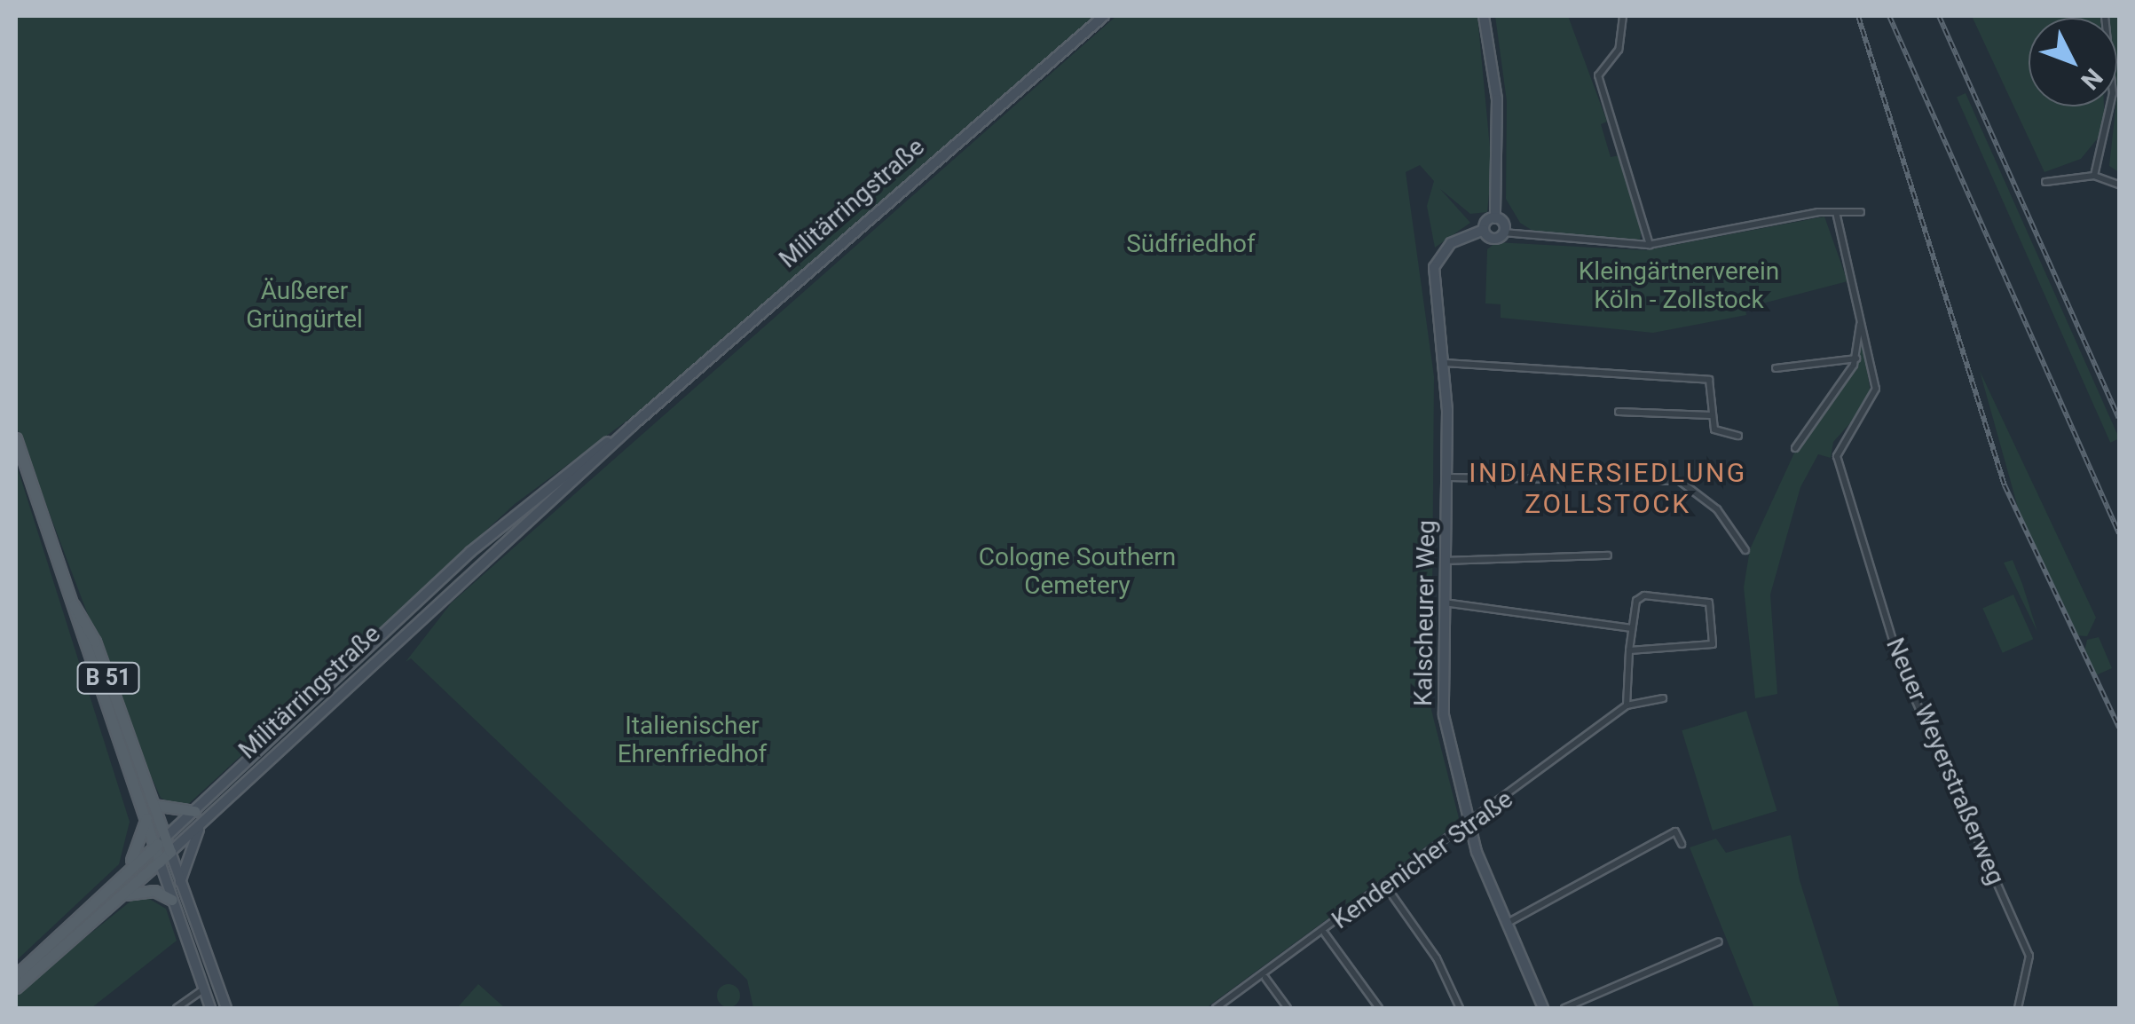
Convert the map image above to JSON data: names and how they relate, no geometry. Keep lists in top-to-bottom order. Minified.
{"streets":{"main road":["Militärringstraße","Kalscheurer Weg","B 51"],"street":["Neuer Weyerstraßerweg","Kendenicher Straße"]},"crossings":[["Militärringstraße","B 51"],["Kalscheurer Weg","Kendenicher Straße"]],"districts":["INDIANERSIEDLUNG ZOLLSTOCK"],"parks":["Südfriedhof","Kleingärtnerverein Köln - Zollstock","Äußerer Grüngürtel","Cologne Southern Cemetery","Italienischer Ehrenfriedhof"],"north":"bottom right"}
